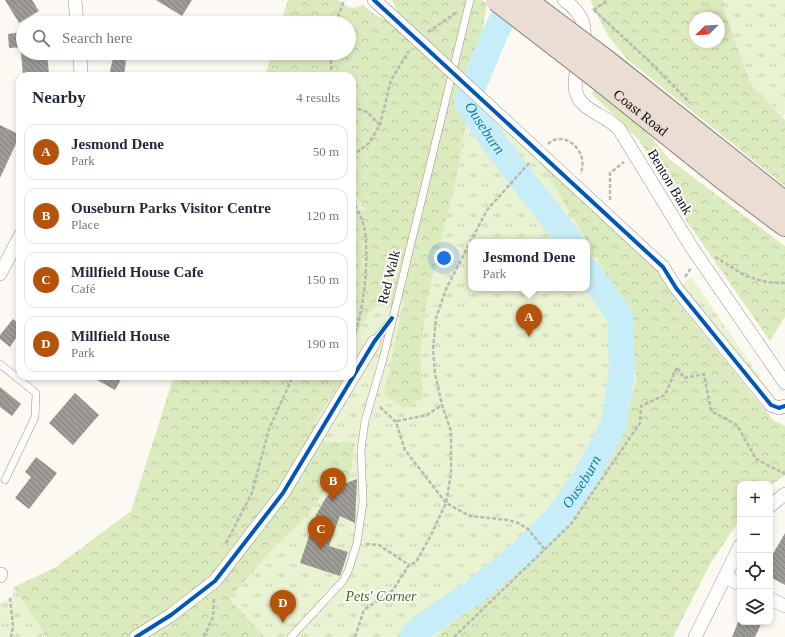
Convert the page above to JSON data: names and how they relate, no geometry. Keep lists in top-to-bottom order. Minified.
{"streets":{"highway":["Coast Road"],"street":["Benton Bank"],"lane":["Red Walk"]},"water":["Ouseburn"],"parks":["Pets' Corner"],"north":"bottom left","page":{"search":"Search here","heading":["Nearby","4 results"],"list":[{"mark":"A","name":"Jesmond Dene","note":"Park","value":"50 m"},{"mark":"B","name":"Ouseburn Parks Visitor Centre","note":"Place","value":"120 m"},{"mark":"C","name":"Millfield House Cafe","note":"Café","value":"150 m"},{"mark":"D","name":"Millfield House","note":"Park","value":"190 m"}],"popup":["Jesmond Dene","Park"],"pins":["A","B","C","D"],"map_buttons":["+","−"]}}
